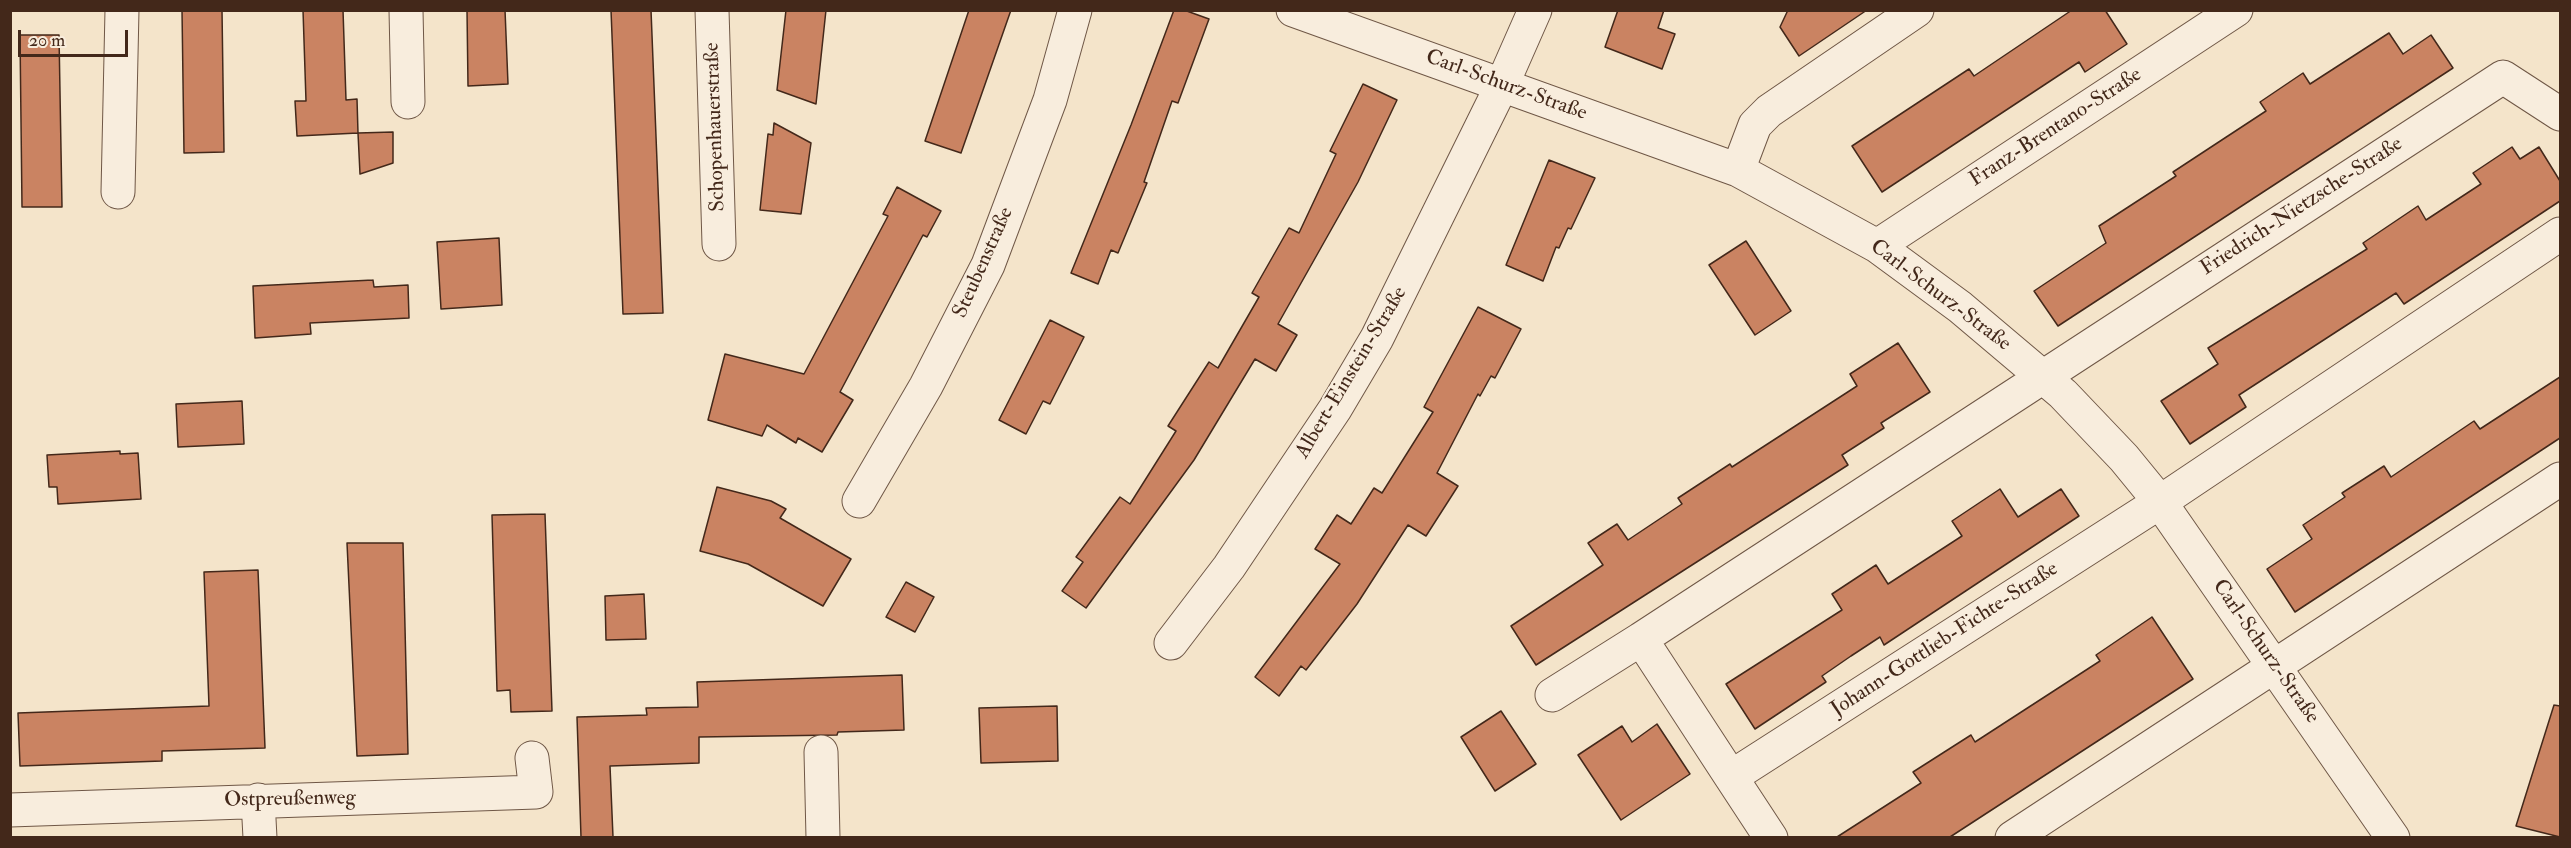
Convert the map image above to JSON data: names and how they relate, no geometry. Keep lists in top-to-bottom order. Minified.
{"streets":{"street":["Carl-Schurz-Straße","Schopenhauerstraße","Franz-Brentano-Straße","Friedrich-Nietzsche-Straße","Steubenstraße","Albert-Einstein-Straße","Johann-Gottlieb-Fichte-Straße","Ostpreußenweg"]},"crossings":[["Carl-Schurz-Straße","Franz-Brentano-Straße"],["Carl-Schurz-Straße","Friedrich-Nietzsche-Straße"],["Carl-Schurz-Straße","Albert-Einstein-Straße"],["Carl-Schurz-Straße","Johann-Gottlieb-Fichte-Straße"]],"scale_bar":"20 m"}
